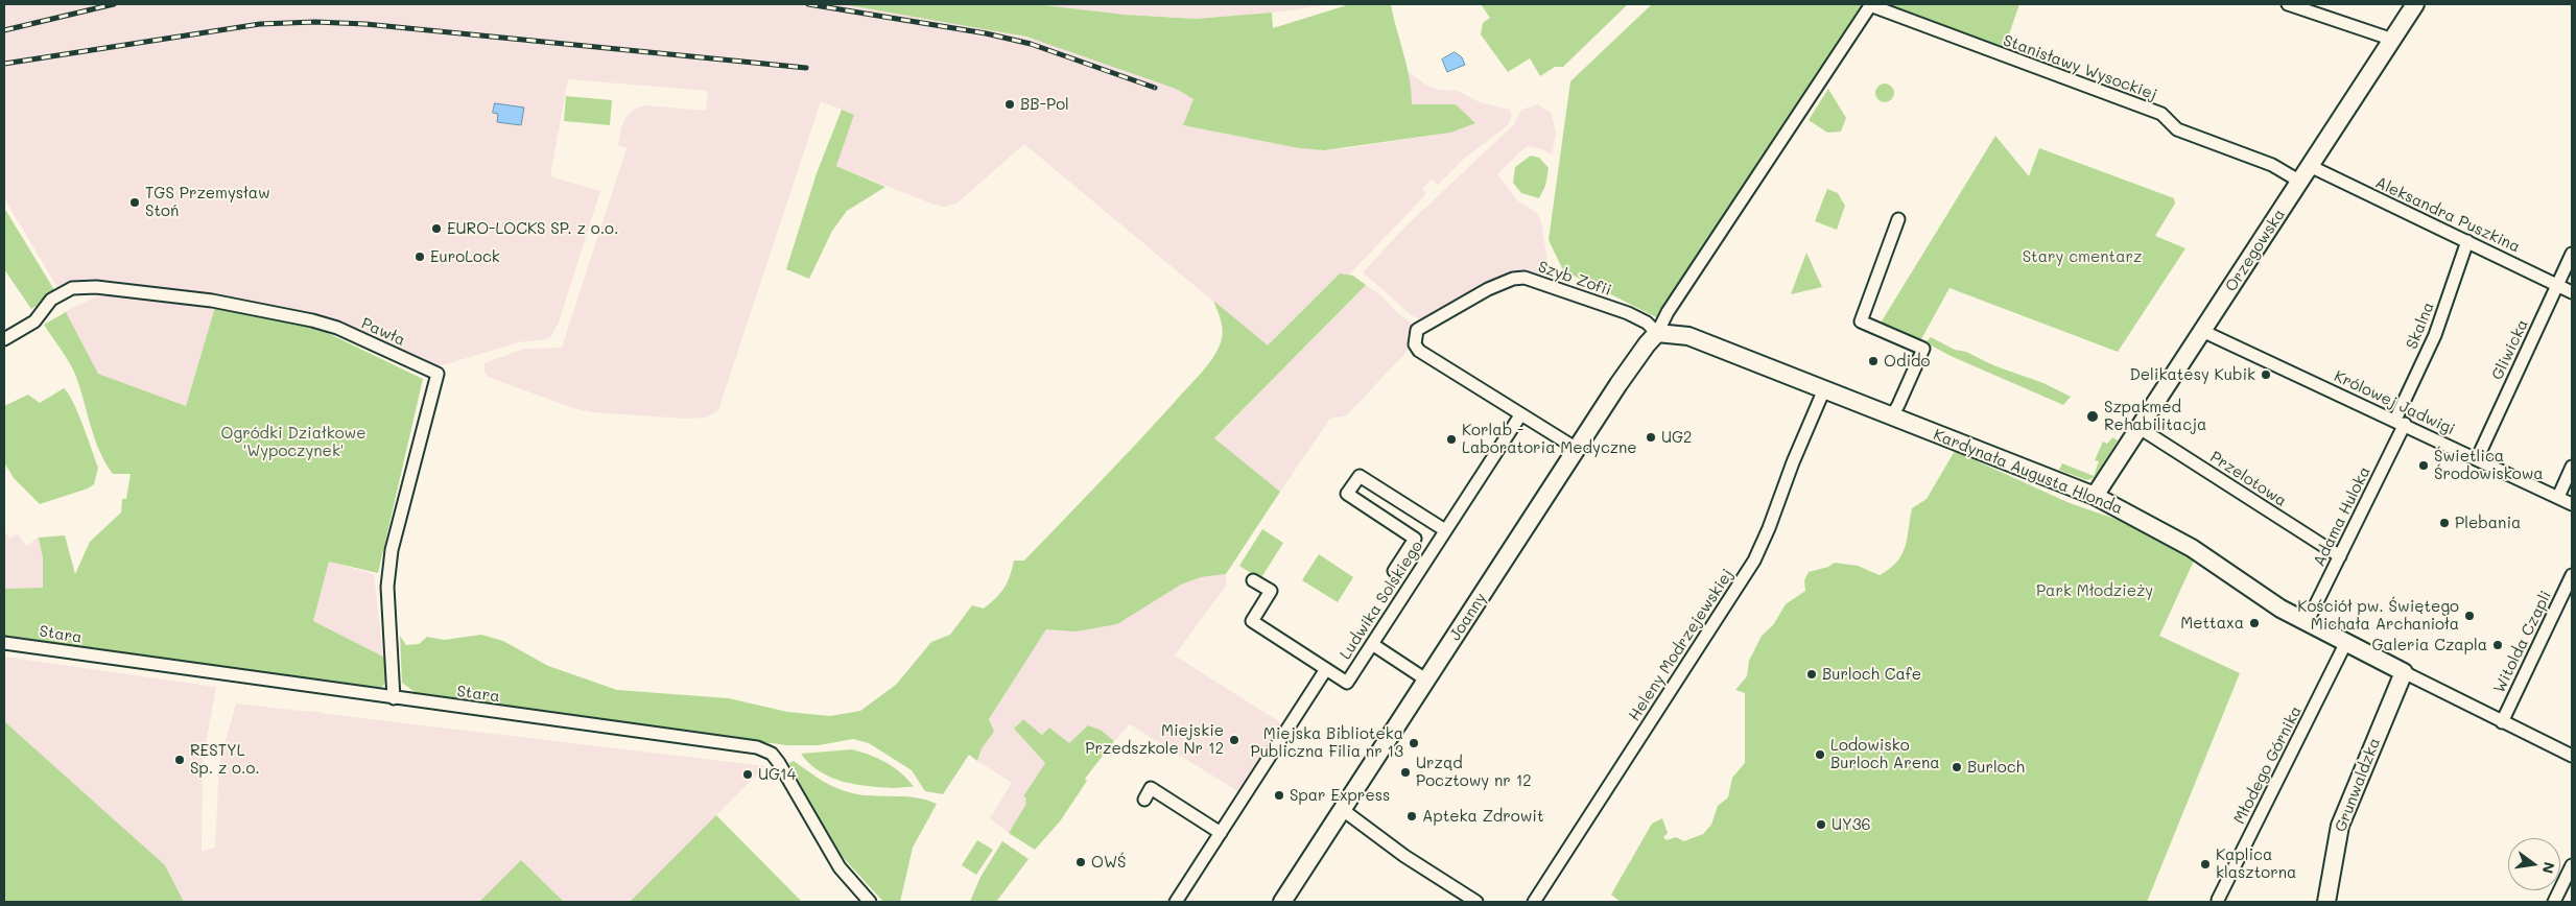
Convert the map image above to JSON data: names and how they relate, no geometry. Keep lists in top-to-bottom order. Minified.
{"streets":{"street":["Stanisławy Wysockiej","Aleksandra Puszkina","Orzegowska","Szyb Zofii","Skalna","Pawła","Gliwicka","Królowej Jadwigi","Kardynała Augusta Hlonda","Przelotowa","Adama Huloka","Ludwika Solskiego","Joanny","Stara","Witolda Czapli","Heleny Modrzejewskiej","Młodego Górnika","Grunwaldzka"]},"crossings":[["Stanisławy Wysockiej","Orzegowska"],["Aleksandra Puszkina","Orzegowska"],["Aleksandra Puszkina","Skalna"],["Aleksandra Puszkina","Gliwicka"],["Orzegowska","Królowej Jadwigi"],["Orzegowska","Kardynała Augusta Hlonda"],["Orzegowska","Przelotowa"],["Szyb Zofii","Kardynała Augusta Hlonda"],["Szyb Zofii","Ludwika Solskiego"],["Szyb Zofii","Joanny"],["Skalna","Królowej Jadwigi"],["Skalna","Adama Huloka"],["Pawła","Stara"],["Gliwicka","Królowej Jadwigi"],["Królowej Jadwigi","Adama Huloka"],["Kardynała Augusta Hlonda","Adama Huloka"],["Kardynała Augusta Hlonda","Joanny"],["Kardynała Augusta Hlonda","Witolda Czapli"],["Kardynała Augusta Hlonda","Heleny Modrzejewskiej"],["Kardynała Augusta Hlonda","Młodego Górnika"],["Kardynała Augusta Hlonda","Grunwaldzka"],["Przelotowa","Adama Huloka"]],"parks":["Stary cmentarz","Ogródki Działkowe 'Wypoczynek'","Park Młodzieży"],"places":["BB-Pol","TGS Przemysław Stoń","EURO-LOCKS SP. z o.o.","EuroLock","Odido","Delikatesy Kubik","Szpakmed Rehabilitacja","UG2","Korlab - Laboratoria Medyczne","Świetlica Środowiskowa","Plebania","Kościół pw. Świętego Michała Archanioła","Mettaxa","Galeria Czapla","Burloch Cafe","Miejskie Przedszkole Nr 12","Miejska Biblioteka Publiczna Filia nr 13","Lodowisko Burloch Arena","RESTYL Sp. z o.o.","Burloch","Urząd Pocztowy nr 12","UG14","Spar Express","Apteka Zdrowit","UY36","OWŚ","Kaplica klasztorna"],"north":"right"}
